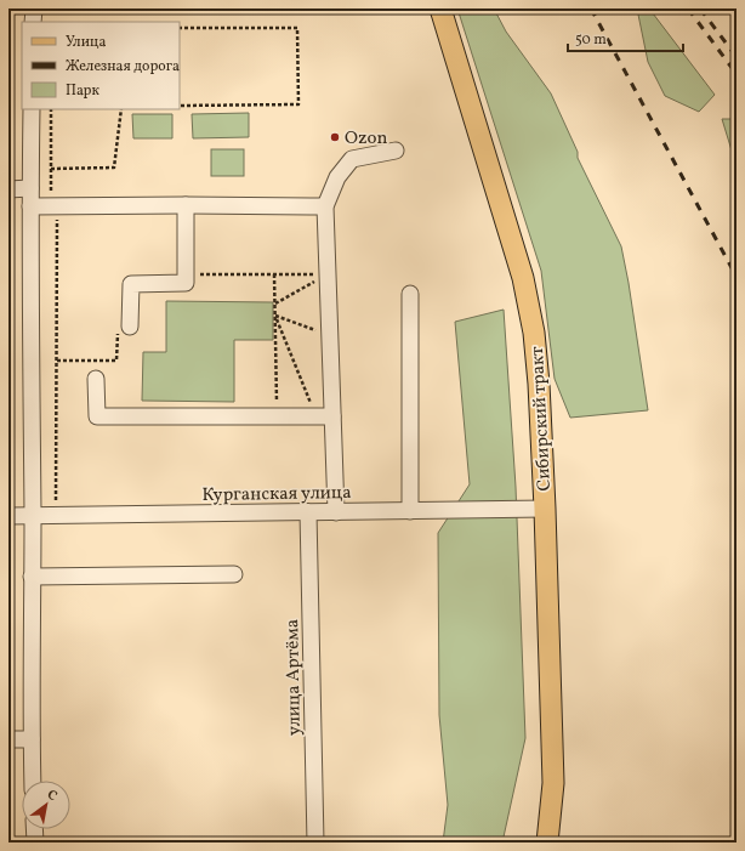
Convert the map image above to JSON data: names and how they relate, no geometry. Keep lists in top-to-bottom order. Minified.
{"streets":{"main road":["Сибирский тракт"],"street":["Курганская улица","улица Артёма"]},"crossings":[["Сибирский тракт","Курганская улица"],["Курганская улица","улица Артёма"]],"places":["Ozon"],"legend":["Улица","Железная дорога","Парк"],"scale_bar":"50 m","north":"top right"}
